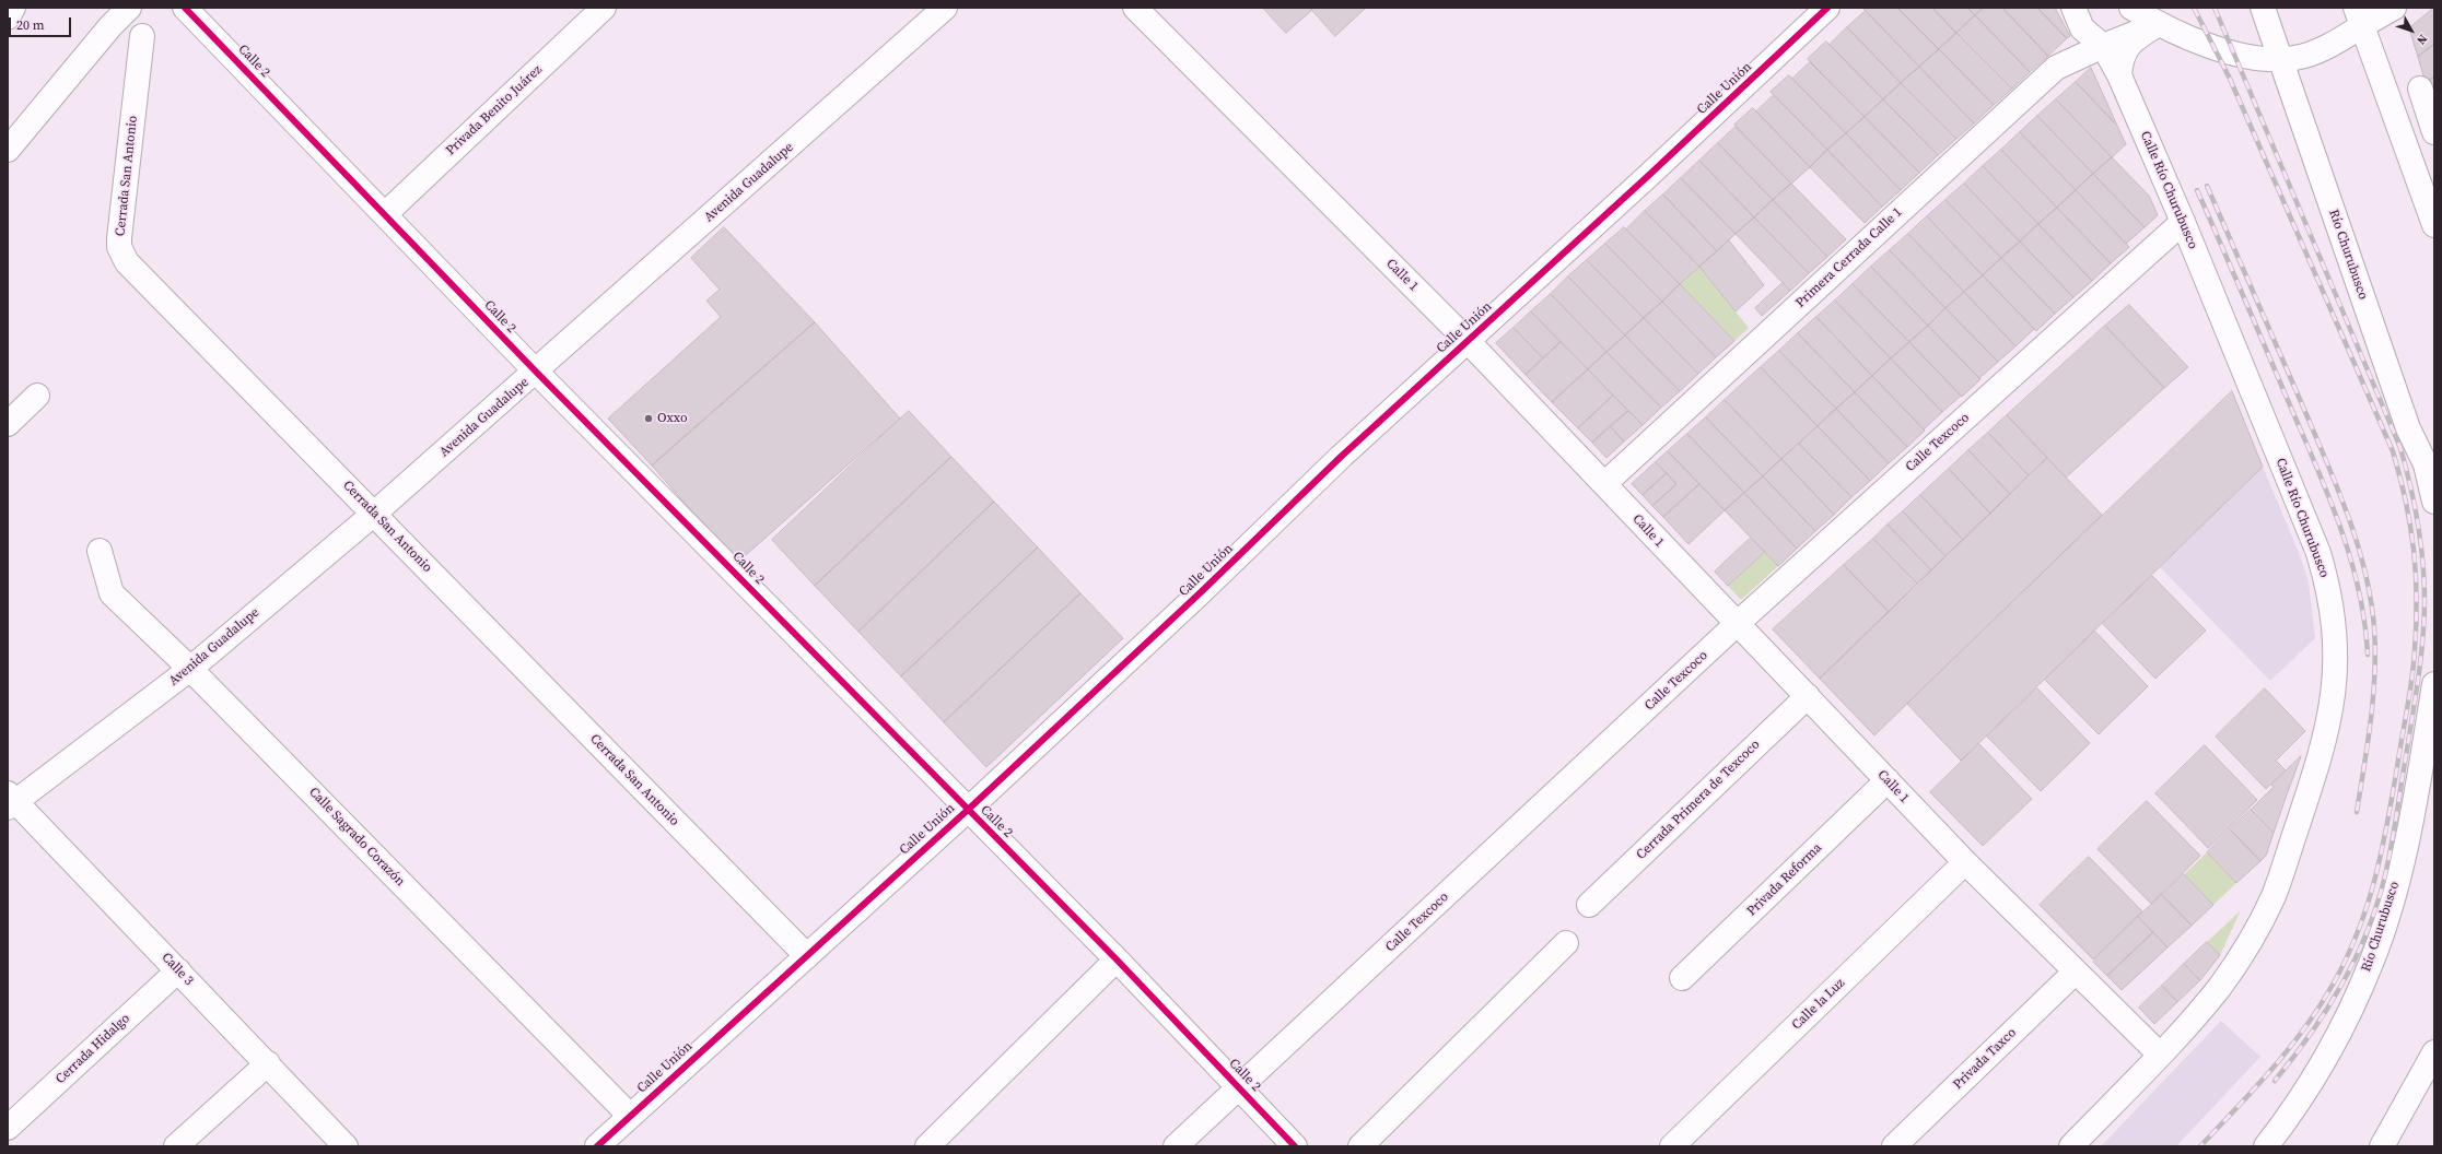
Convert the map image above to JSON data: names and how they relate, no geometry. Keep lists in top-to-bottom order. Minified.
{"streets":{"street":["Calle 2","Calle Unión","Privada Benito Juárez","Cerrada San Antonio","Avenida Guadalupe","Calle Río Churubusco","Río Churubusco","Primera Cerrada Calle 1","Calle 1","Calle Texcoco","Cerrada Primera de Texcoco","Calle Sagrado Corazón","Privada Reforma","Calle 3","Calle la Luz","Cerrada Hidalgo","Privada Taxco"]},"crossings":[["Calle 2","Calle Unión"],["Calle 2","Privada Benito Juárez"],["Calle 2","Avenida Guadalupe"],["Calle 2","Calle Texcoco"],["Calle Unión","Cerrada San Antonio"],["Calle Unión","Calle 1"],["Calle Unión","Calle Sagrado Corazón"],["Cerrada San Antonio","Avenida Guadalupe"],["Avenida Guadalupe","Calle Sagrado Corazón"],["Avenida Guadalupe","Calle 3"],["Calle Río Churubusco","Primera Cerrada Calle 1"],["Calle Río Churubusco","Calle 1"],["Calle Río Churubusco","Calle Texcoco"],["Primera Cerrada Calle 1","Calle 1"],["Calle 1","Calle Texcoco"],["Calle 1","Cerrada Primera de Texcoco"],["Calle 1","Privada Reforma"],["Calle 1","Calle la Luz"],["Calle 1","Privada Taxco"],["Calle 3","Cerrada Hidalgo"]],"places":["Oxxo"],"scale_bar":"20 m","north":"bottom right"}
